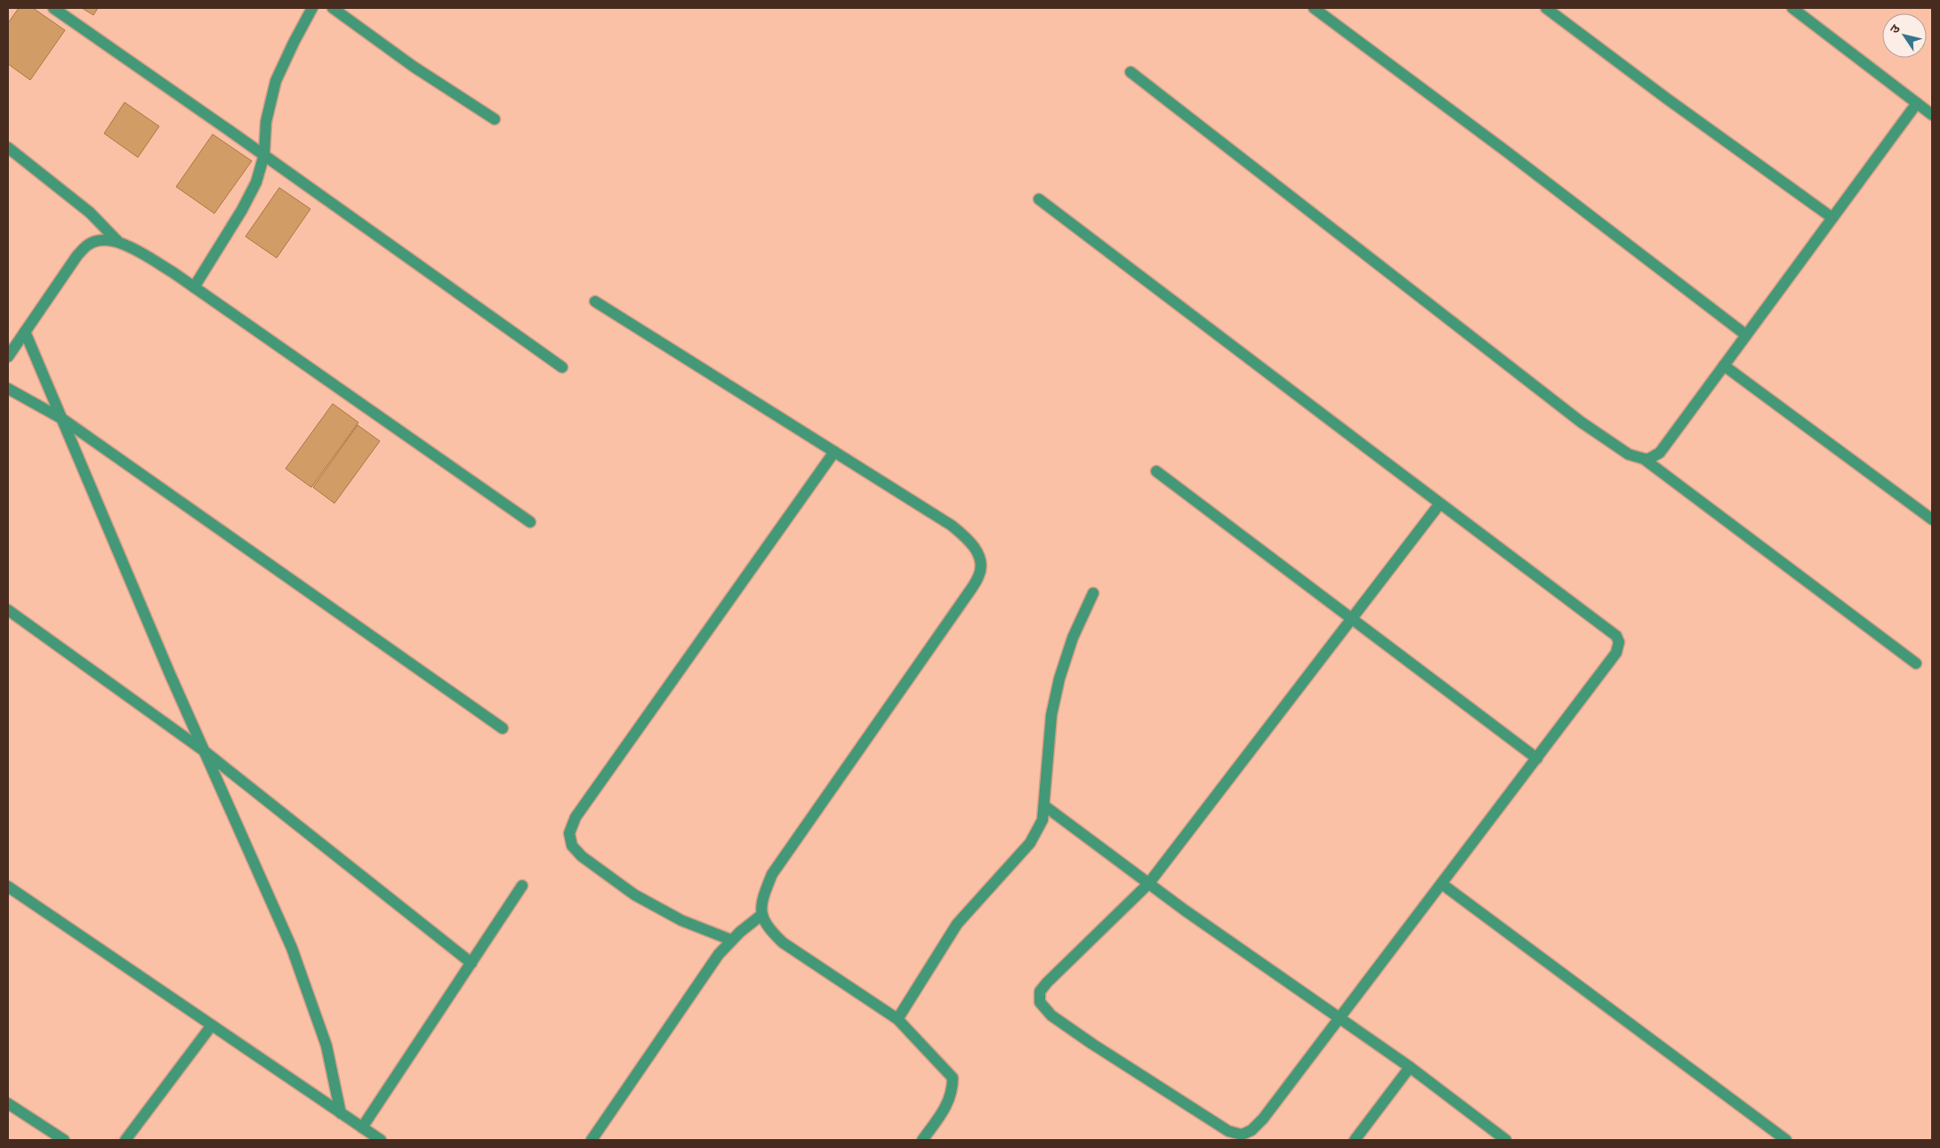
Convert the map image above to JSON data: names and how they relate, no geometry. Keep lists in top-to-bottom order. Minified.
{"north":"top left"}
